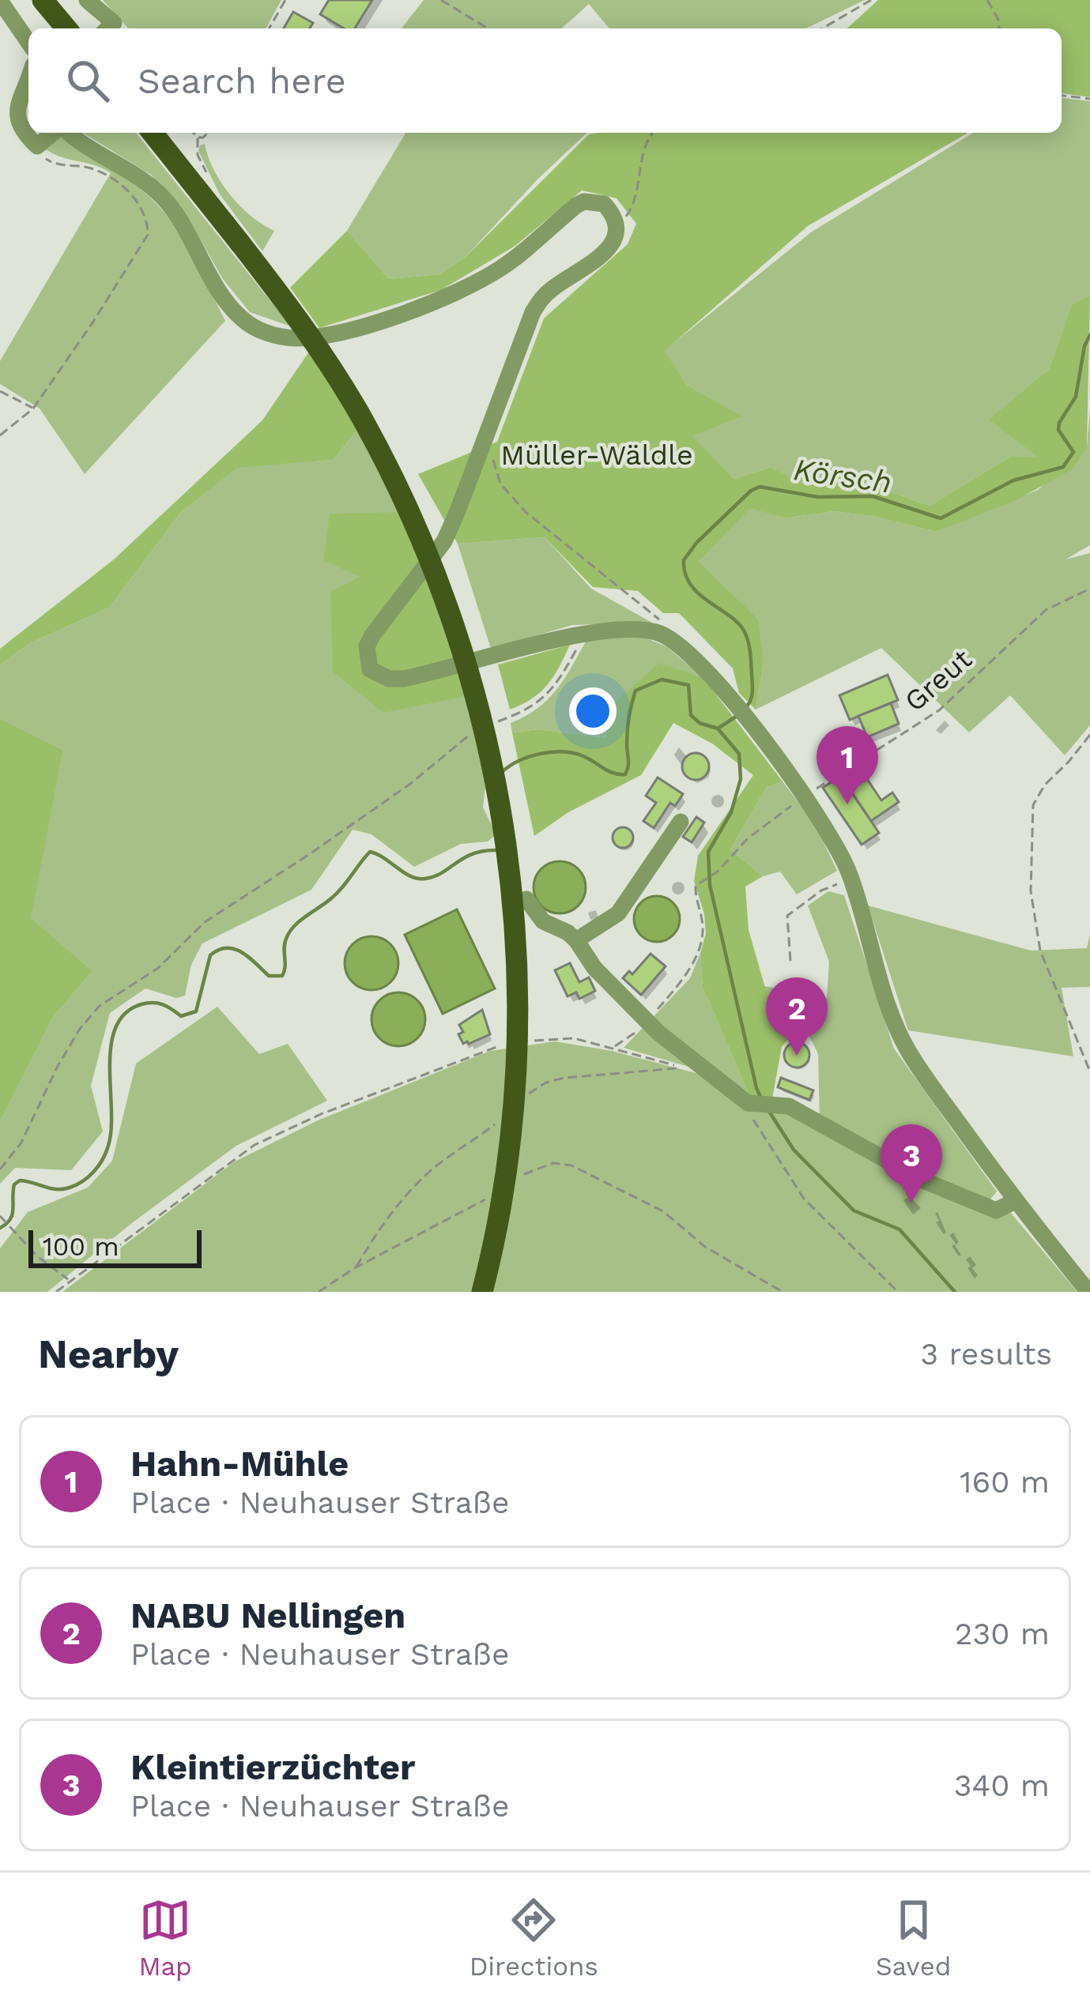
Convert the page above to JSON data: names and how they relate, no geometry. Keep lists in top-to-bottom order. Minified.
{"streets":{"path":["Greut"]},"water":["Körsch"],"parks":["Müller-Wäldle"],"scale_bar":"100 m","page":{"search":"Search here","pins":["1","2","3"],"scale":"100 m","heading":["Nearby","3 results"],"list":[{"mark":"1","name":"Hahn-Mühle","note":"Place · Neuhauser Straße","value":"160 m"},{"mark":"2","name":"NABU Nellingen","note":"Place · Neuhauser Straße","value":"230 m"},{"mark":"3","name":"Kleintierzüchter","note":"Place · Neuhauser Straße","value":"340 m"}],"nav":["Map","Directions","Saved"]}}
